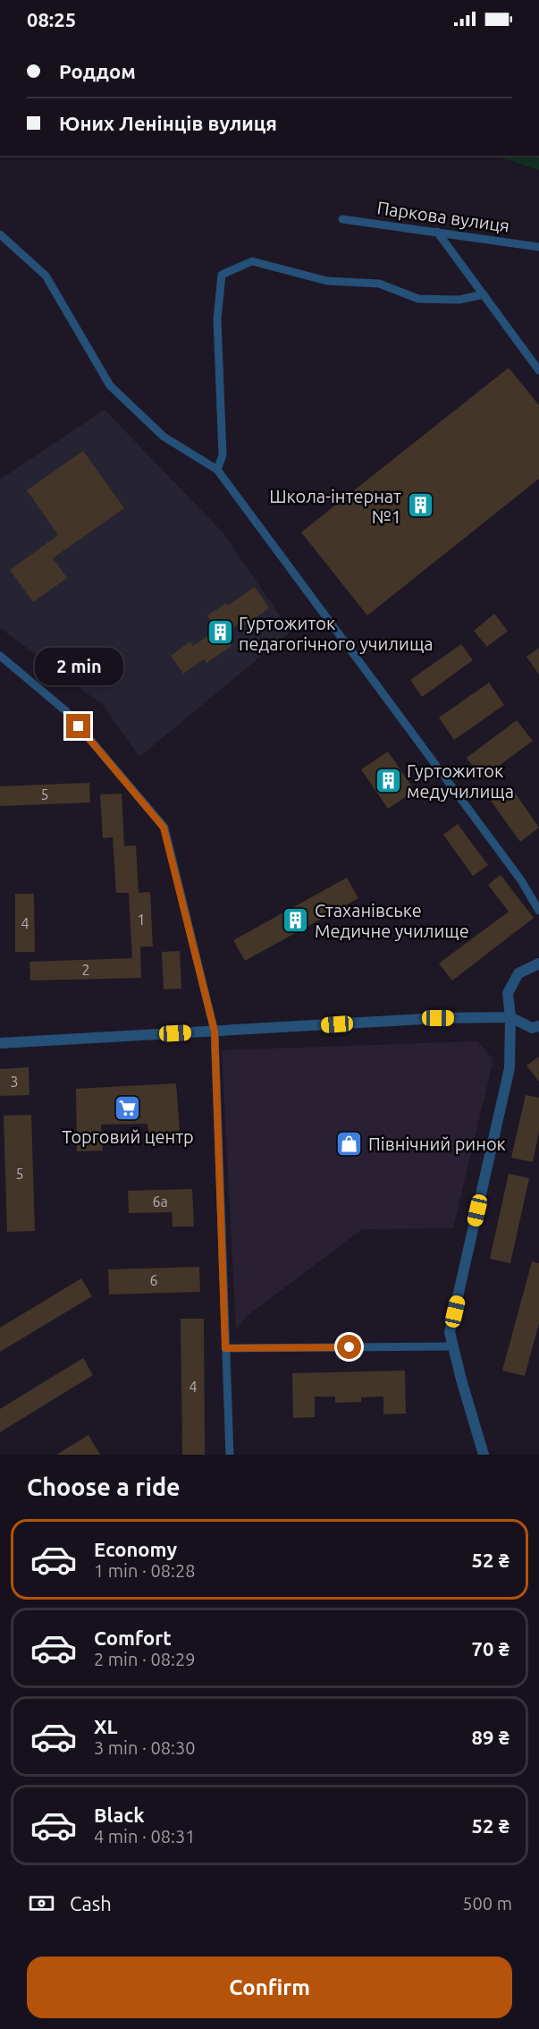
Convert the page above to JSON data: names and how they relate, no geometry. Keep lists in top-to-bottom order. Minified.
{"streets":{"street":["Паркова вулиця"]},"places":{"building":["Школа-інтернат №1","Гуртожиток педагогічного училища","Гуртожиток медучилища","Стаханівське Медичне училище"],"supermarket":["Торговий центр"],"shop":["Північний ринок"]},"house_numbers":["5","1","4","2","3","5","6а","6","4"],"page":{"status":"08:25","banner":["Роддом","Юних Ленінців вулиця"],"bubble":"2 min","heading":"Choose a ride","list":[{"name":"Economy","note":"1 min · 08:28","value":"52 ₴"},{"name":"Comfort","note":"2 min · 08:29","value":"70 ₴"},{"name":"XL","note":"3 min · 08:30","value":"89 ₴"},{"name":"Black","note":"4 min · 08:31","value":"52 ₴"}],"pay":["Cash","500 m"],"buttons":"Confirm"}}
